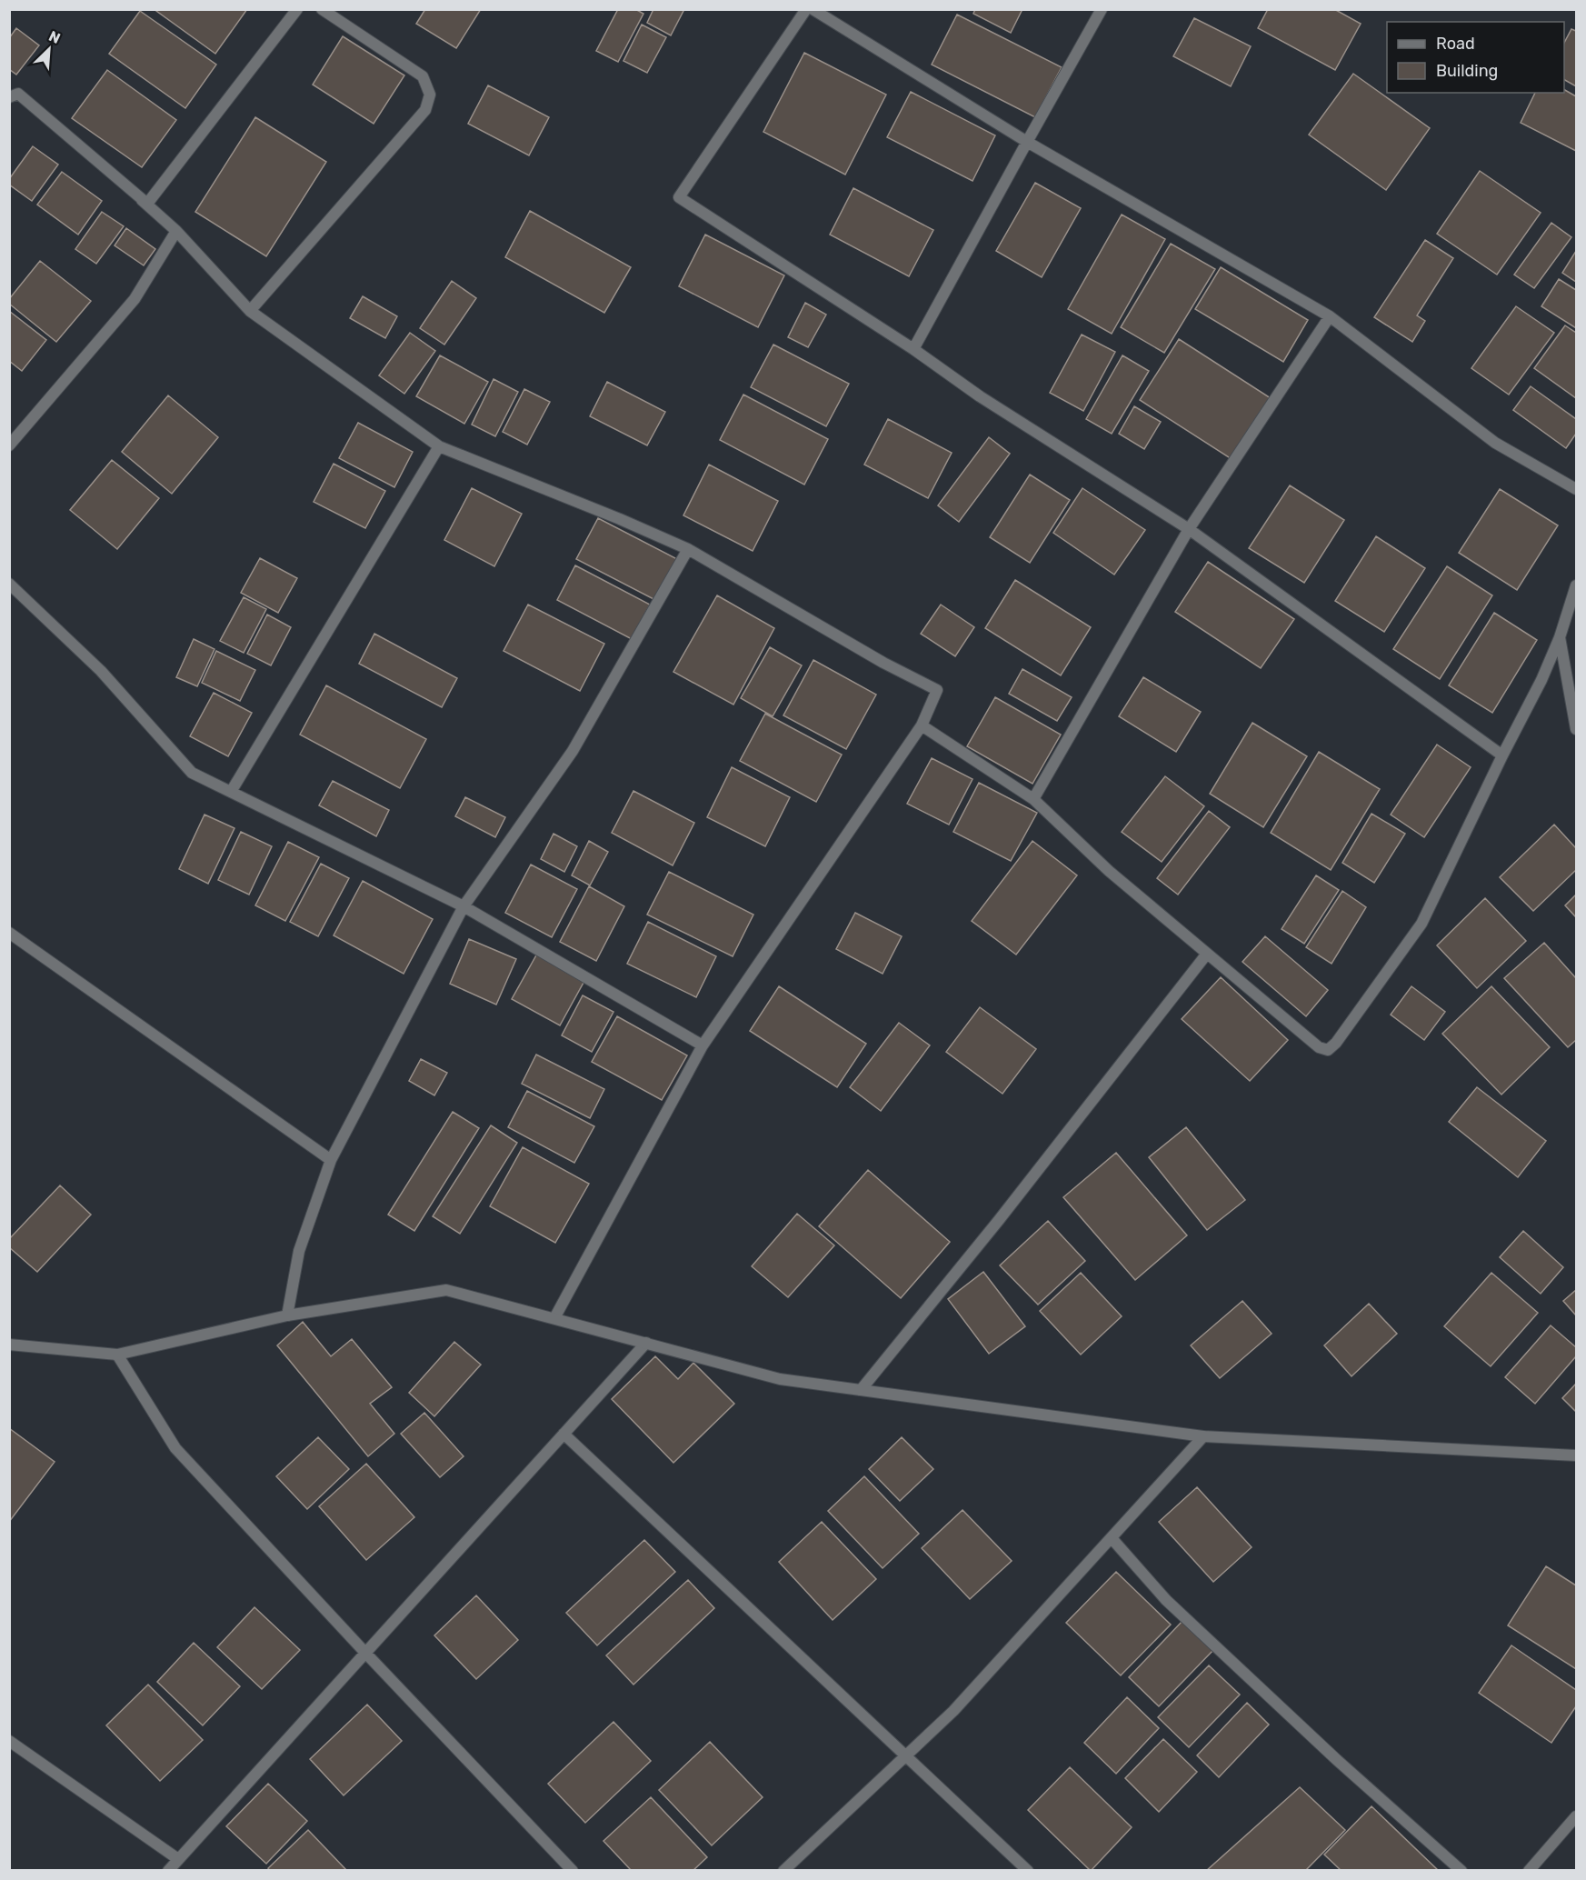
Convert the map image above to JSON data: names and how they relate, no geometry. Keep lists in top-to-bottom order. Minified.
{"legend":["Road","Building"],"north":"top right"}
